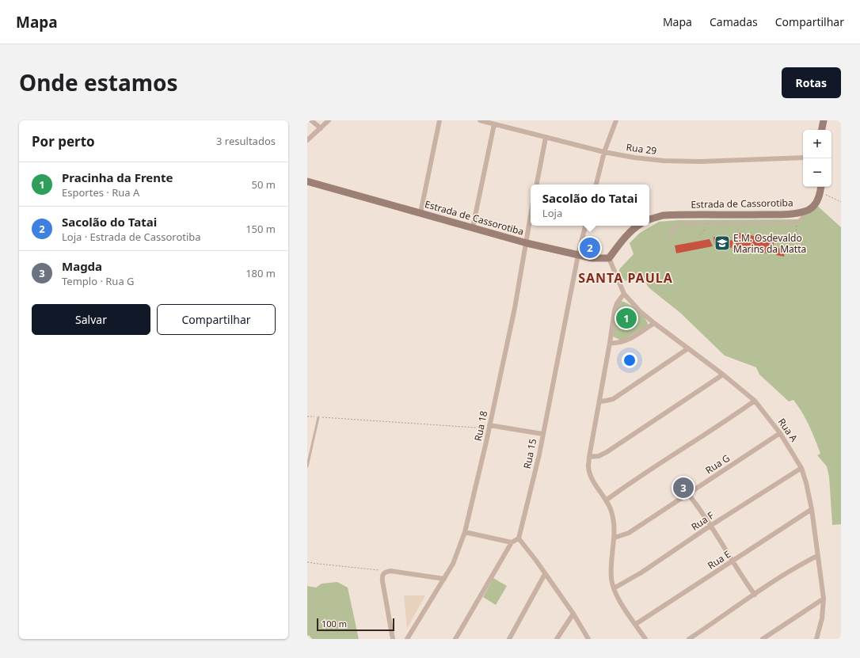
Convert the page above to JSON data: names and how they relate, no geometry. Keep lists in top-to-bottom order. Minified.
{"streets":{"main road":["Estrada de Cassorotiba"],"street":["Rua 29","Rua 18","Rua A","Rua 15","Rua G","Rua F","Rua E"]},"crossings":[["Estrada de Cassorotiba","Rua 18"],["Estrada de Cassorotiba","Rua A"],["Estrada de Cassorotiba","Rua 15"],["Rua A","Rua G"],["Rua A","Rua F"],["Rua A","Rua E"]],"districts":["SANTA PAULA"],"places":{"school or university":["E.M. Osdevaldo Marins da Matta"]},"scale_bar":"100 m","page":{"header":"Mapa","nav":["Mapa","Camadas","Compartilhar"],"title":"Onde estamos","buttons":["Rotas",["Salvar","Compartilhar"]],"heading":["Por perto","3 resultados"],"map_buttons":["+","−"],"list":[{"mark":"1","name":"Pracinha da Frente","note":"Esportes · Rua A","value":"50 m"},{"mark":"2","name":"Sacolão do Tatai","note":"Loja · Estrada de Cassorotiba","value":"150 m"},{"mark":"3","name":"Magda","note":"Templo · Rua G","value":"180 m"}],"popup":["Sacolão do Tatai","Loja"],"pins":["2","1","3"],"scale":"100 m"}}
